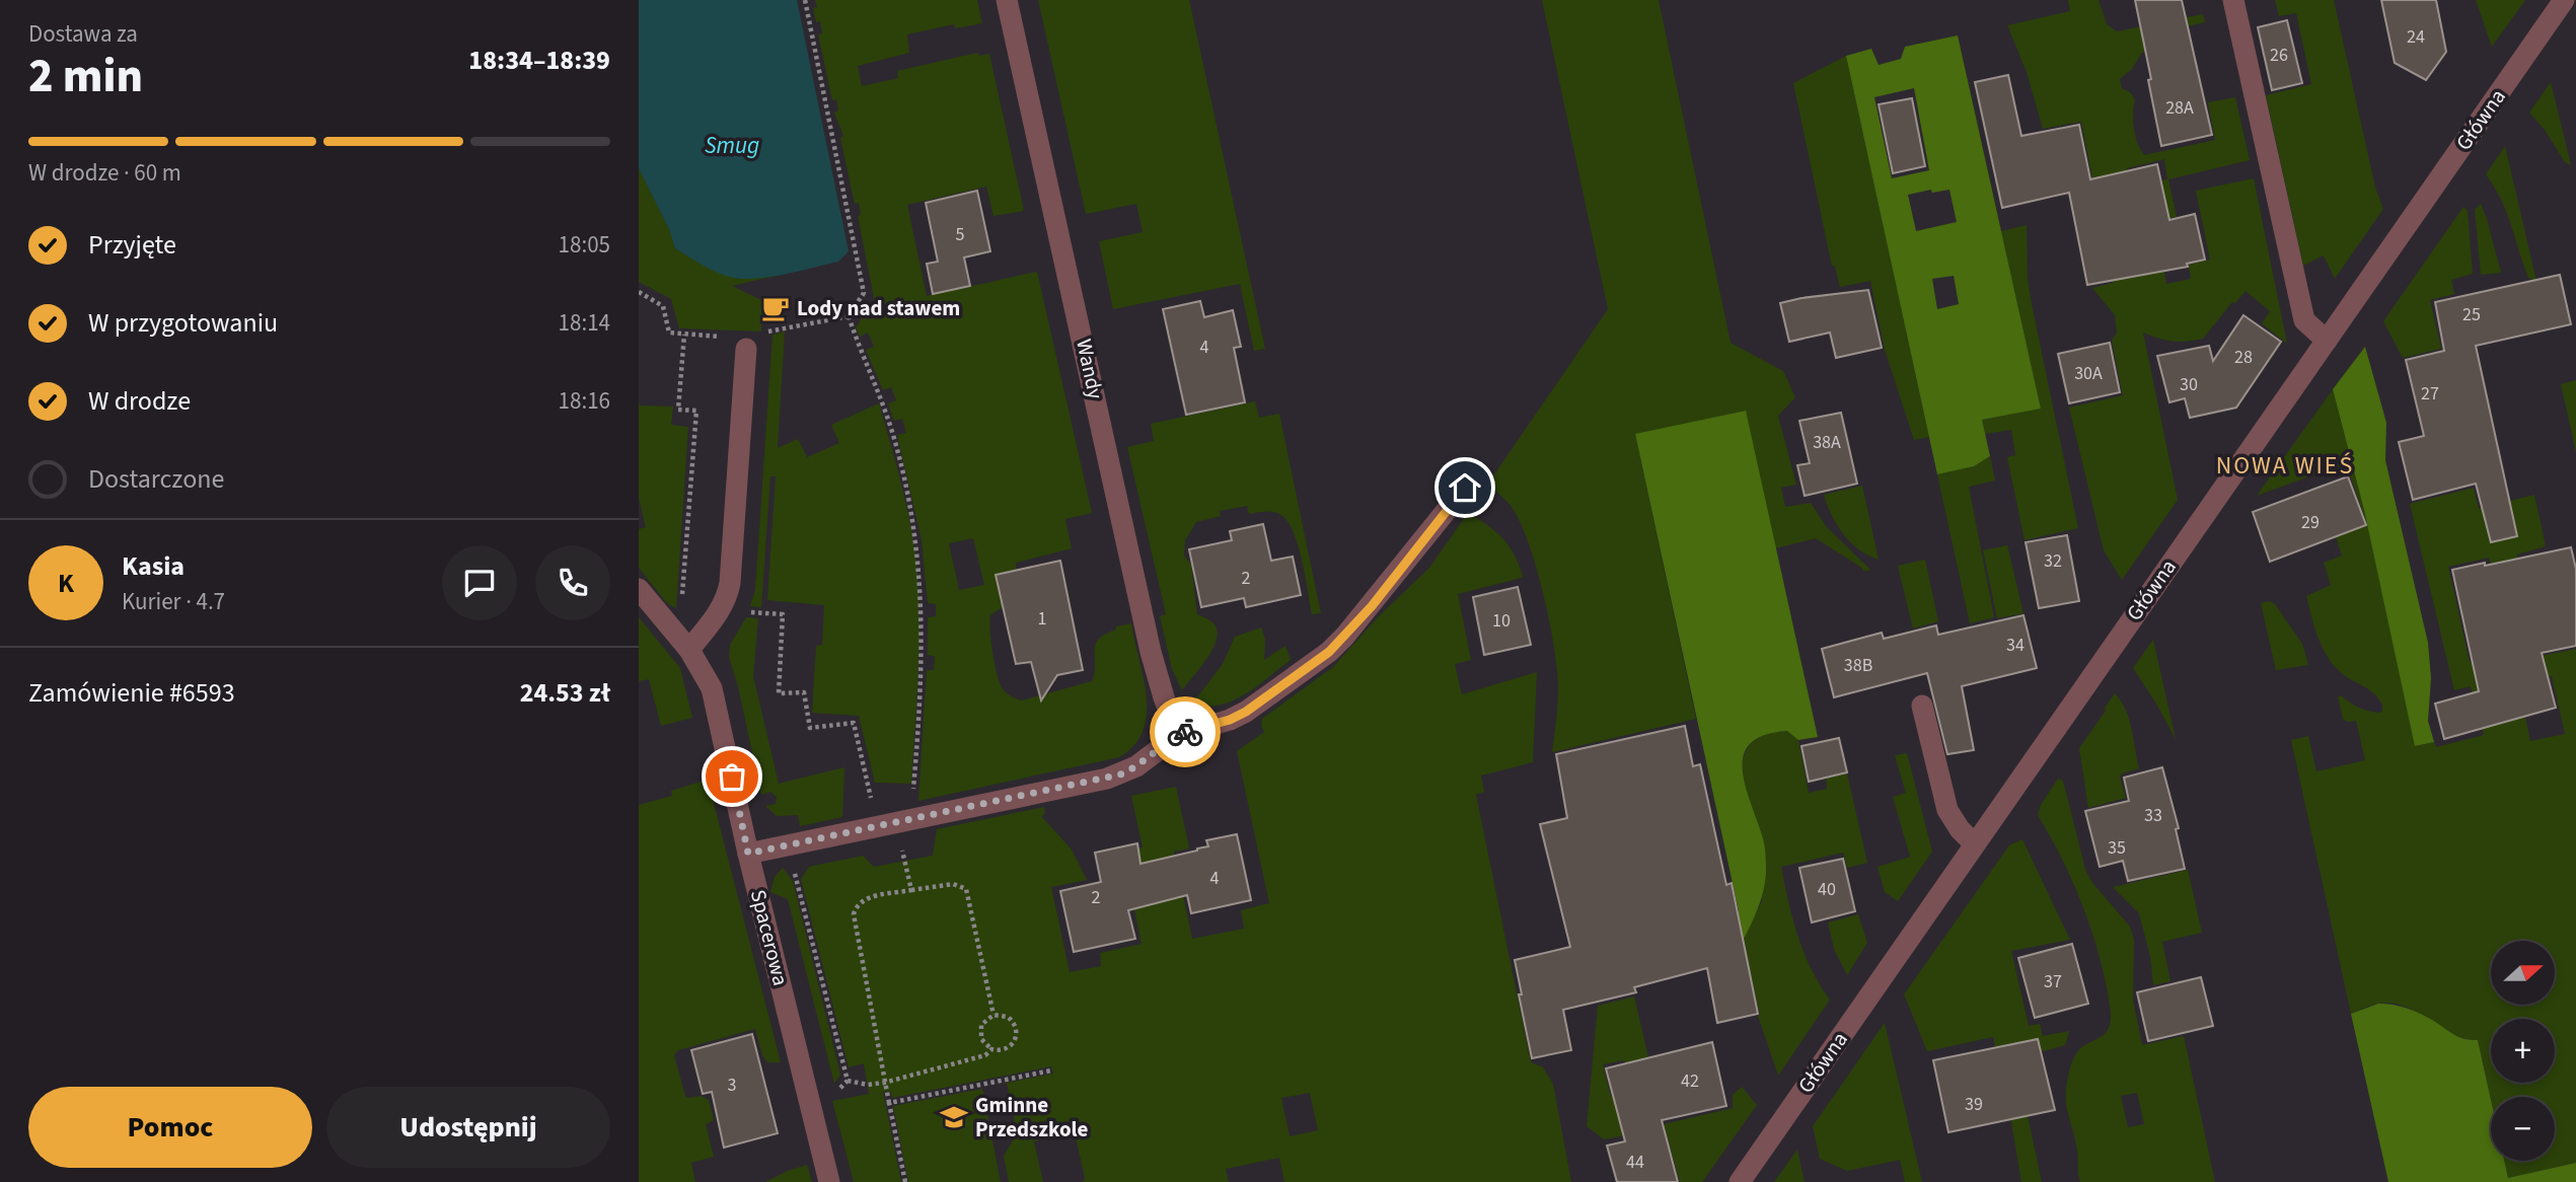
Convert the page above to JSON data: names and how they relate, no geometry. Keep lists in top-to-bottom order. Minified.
{"streets":{"street":["Główna","Wandy","Spacerowa"]},"districts":["NOWA WIEŚ"],"water":["Smug"],"places":{"cafe":["Lody nad stawem"],"school or university":["Gminne Przedszkole"]},"house_numbers":["24","26","28A","5","25","4","28","30A","30","27","38A","29","32","2","1","10","34","38B","33","35","4","40","2","37","42","3","39","44"],"north":"right","page":{"heading":["2 min","Dostawa za","18:34–18:39"],"panel":["Kasia","Kurier · 4.7","Zamówienie #6593","24.53 zł"],"bar":"W drodze · 60 m","list":[["Przyjęte","18:05"],["W przygotowaniu","18:14"],["W drodze","18:16"],"Dostarczone"],"round":"K","map_buttons":["+","−"],"buttons":["Pomoc","Udostępnij"]}}
